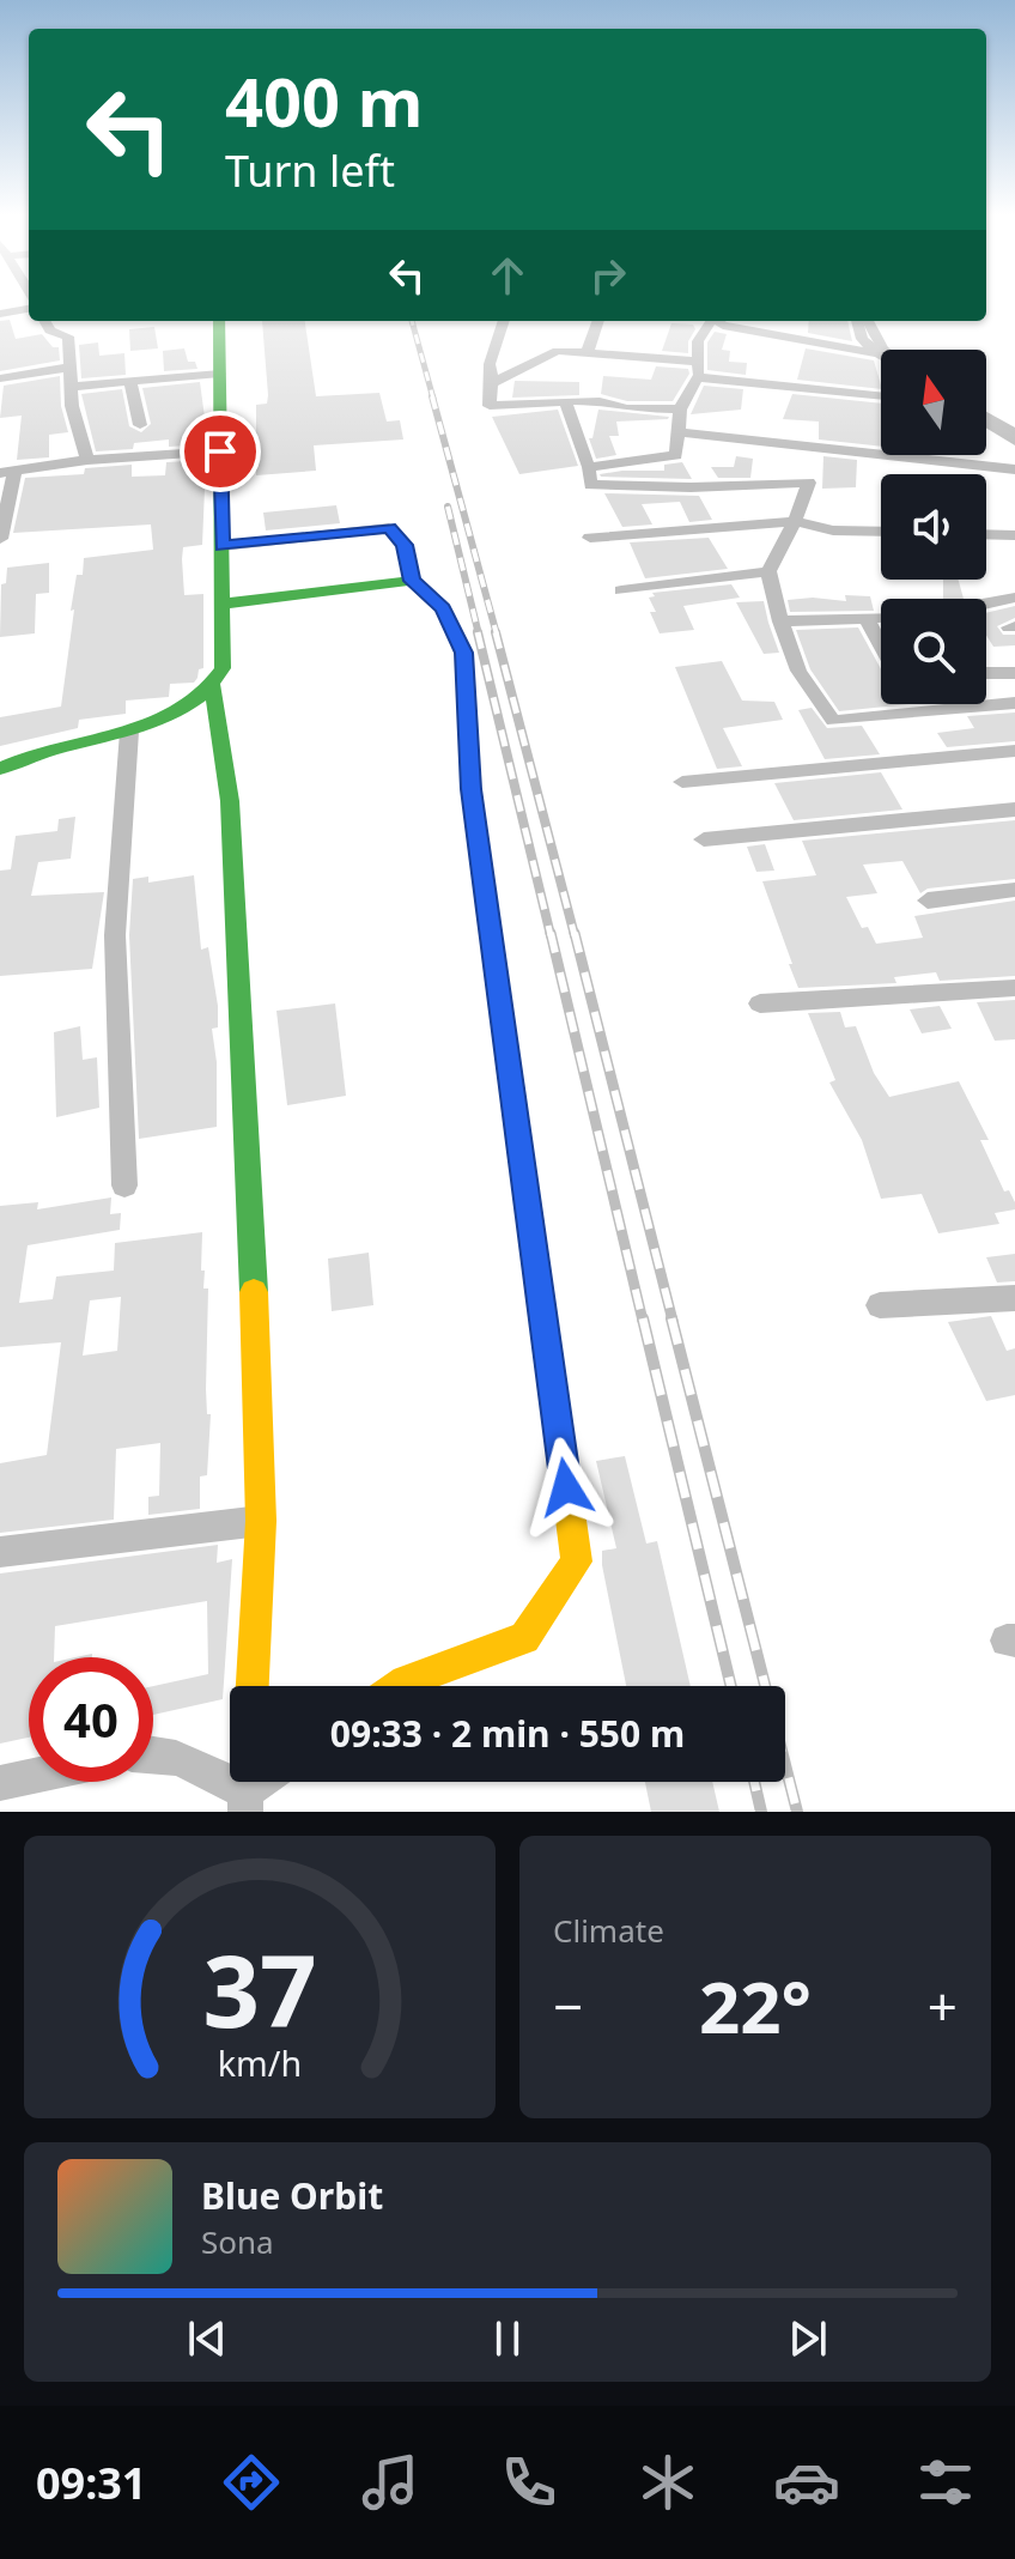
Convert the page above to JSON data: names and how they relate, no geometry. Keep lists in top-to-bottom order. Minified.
{"north":"top","page":{"turn":["400 m","Turn left"],"limit":"40","trip":"09:33 · 2 min · 550 m","tile":"Climate","heat":["−","22°","+"],"song":["Blue Orbit","Sona"],"tabs":"09:31","gauge":["37","km/h"]}}
